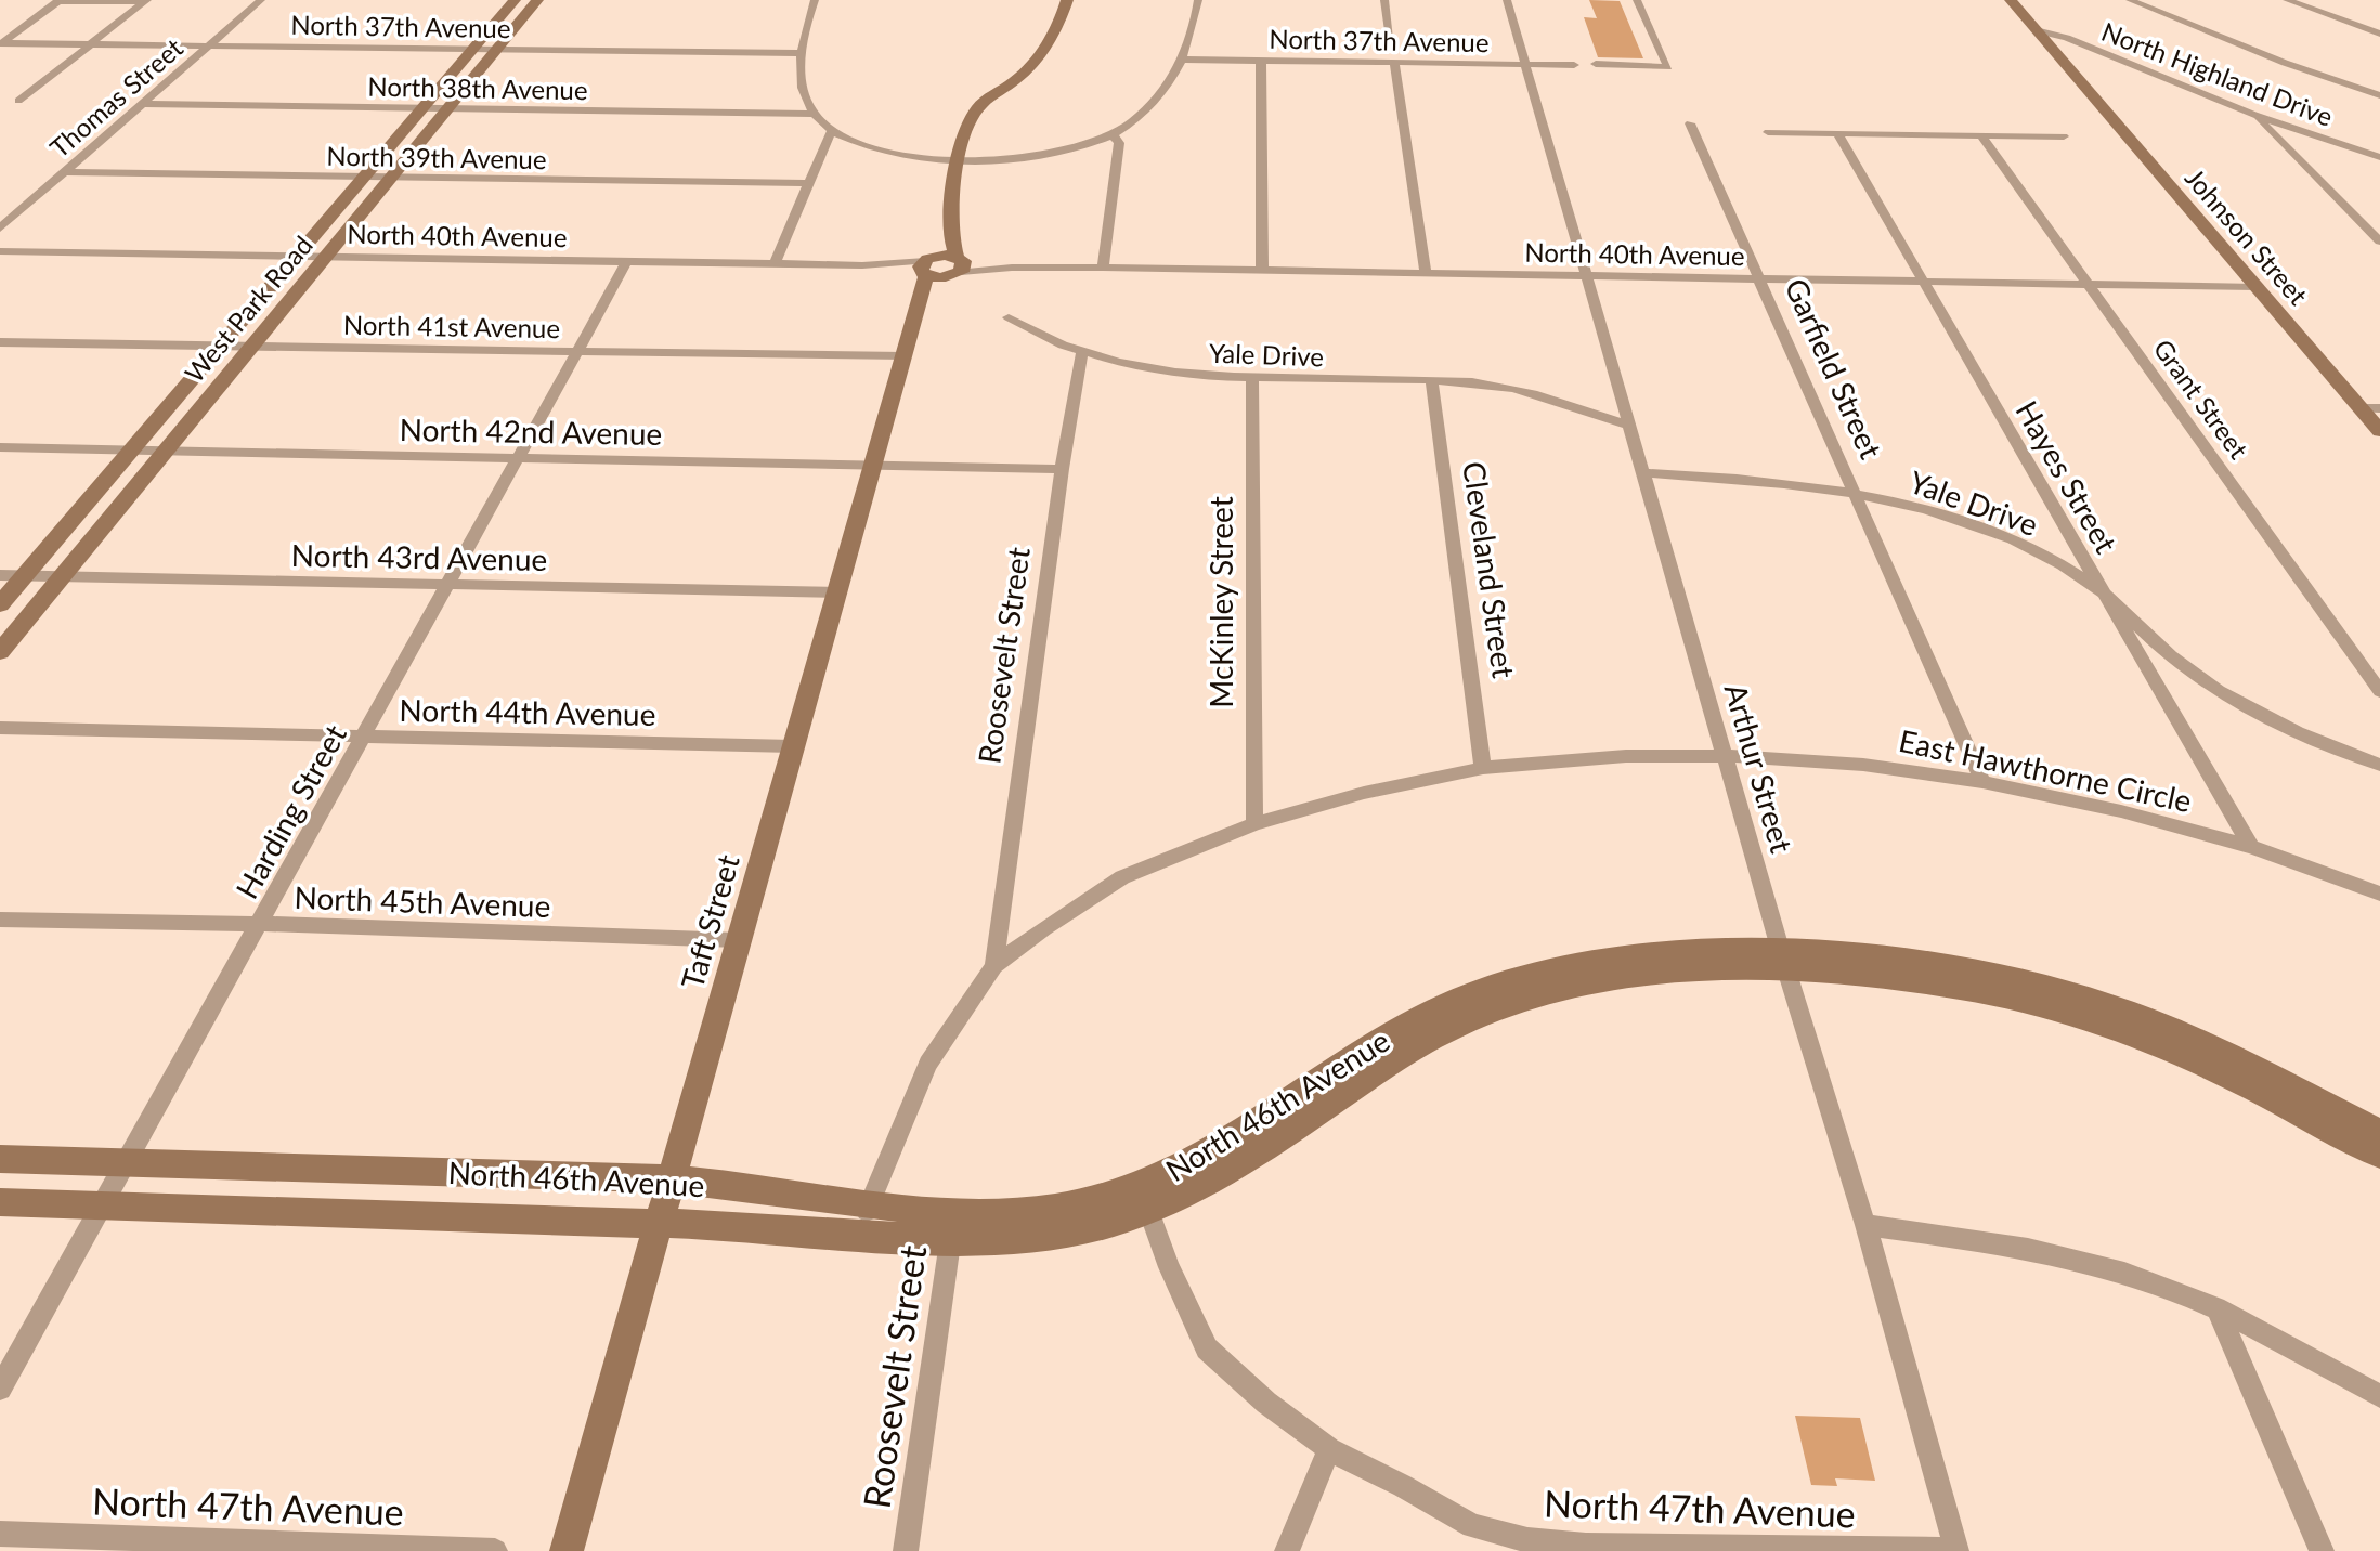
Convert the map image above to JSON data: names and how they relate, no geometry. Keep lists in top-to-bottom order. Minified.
{"streets":{"street":["North 37th Avenue","North Highland Drive","North 38th Avenue","Thomas Street","North 39th Avenue","North 40th Avenue","Johnson Street","West Park Road","North 41st Avenue","Yale Drive","Garfield Street","Grant Street","North 42nd Avenue","Hayes Street","North 43rd Avenue","Cleveland Street","McKinley Street","Roosevelt Street","North 44th Avenue","Arthur Street","East Hawthorne Circle","Harding Street","North 45th Avenue","Taft Street","North 46th Avenue","North 47th Avenue"]},"crossings":[["North 37th Avenue","Thomas Street"],["North 37th Avenue","West Park Road"],["North 37th Avenue","Arthur Street"],["North Highland Drive","Johnson Street"],["North 38th Avenue","Thomas Street"],["North 38th Avenue","West Park Road"],["Thomas Street","North 39th Avenue"],["North 39th Avenue","West Park Road"],["North 40th Avenue","Johnson Street"],["North 40th Avenue","West Park Road"],["North 40th Avenue","Garfield Street"],["North 40th Avenue","Grant Street"],["North 40th Avenue","Hayes Street"],["North 40th Avenue","Arthur Street"],["North 40th Avenue","Harding Street"],["North 40th Avenue","Taft Street"],["West Park Road","North 41st Avenue"],["West Park Road","North 42nd Avenue"],["West Park Road","North 43rd Avenue"],["North 41st Avenue","Harding Street"],["North 41st Avenue","Taft Street"],["Yale Drive","Garfield Street"],["Yale Drive","Hayes Street"],["Yale Drive","Cleveland Street"],["Yale Drive","McKinley Street"],["Yale Drive","Roosevelt Street"],["Yale Drive","Arthur Street"],["Garfield Street","East Hawthorne Circle"],["North 42nd Avenue","Roosevelt Street"],["North 42nd Avenue","Harding Street"],["North 42nd Avenue","Taft Street"],["Hayes Street","East Hawthorne Circle"],["North 43rd Avenue","Harding Street"],["North 43rd Avenue","Taft Street"],["Cleveland Street","East Hawthorne Circle"],["McKinley Street","East Hawthorne Circle"],["Roosevelt Street","East Hawthorne Circle"],["Roosevelt Street","North 46th Avenue"],["North 44th Avenue","Harding Street"],["North 44th Avenue","Taft Street"],["Arthur Street","East Hawthorne Circle"],["Arthur Street","North 46th Avenue"],["Arthur Street","North 47th Avenue"],["East Hawthorne Circle","North 46th Avenue"],["Harding Street","North 45th Avenue"],["Harding Street","North 46th Avenue"],["North 45th Avenue","Taft Street"],["Taft Street","North 46th Avenue"],["North 46th Avenue","North 47th Avenue"]]}
